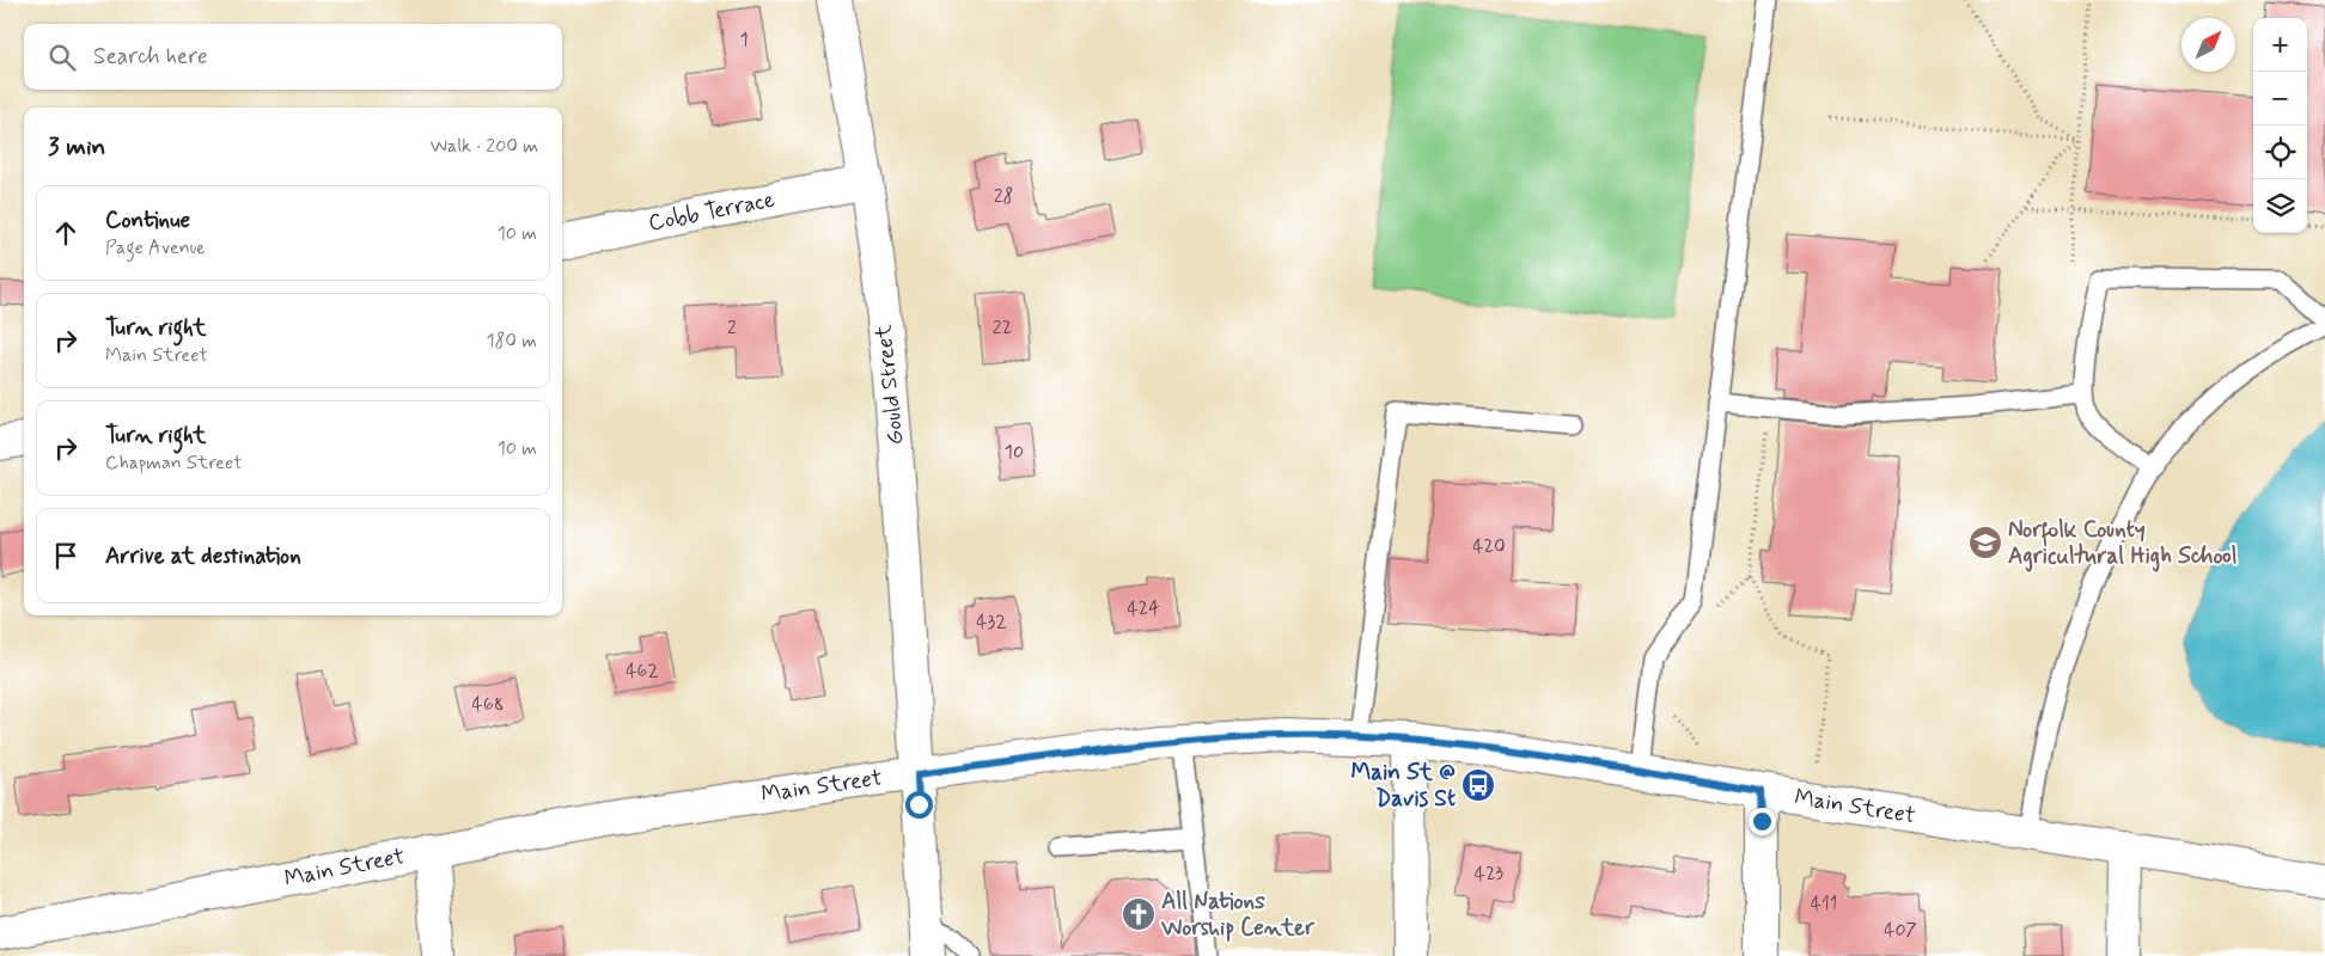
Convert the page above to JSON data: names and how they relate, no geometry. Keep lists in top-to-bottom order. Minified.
{"streets":{"main road":["Cobb Terrace","Gould Street","Main Street"]},"crossings":[["Cobb Terrace","Gould Street"],["Gould Street","Main Street"]],"places":{"school or university":["Norfolk County Agricultural High School"],"bus stop":["Main St @ Davis St"],"church":["All Nations Worship Center"]},"house_numbers":["1","28","2","22","10","420","424","432","462","468","423","411","407"],"north":"top right","page":{"map_buttons":["+","−"],"search":"Search here","heading":["3 min","Walk · 200 m"],"list":[["Continue","Page Avenue","10 m"],["Turn right","Main Street","180 m"],["Turn right","Chapman Street","10 m"],"Arrive at destination"]}}
